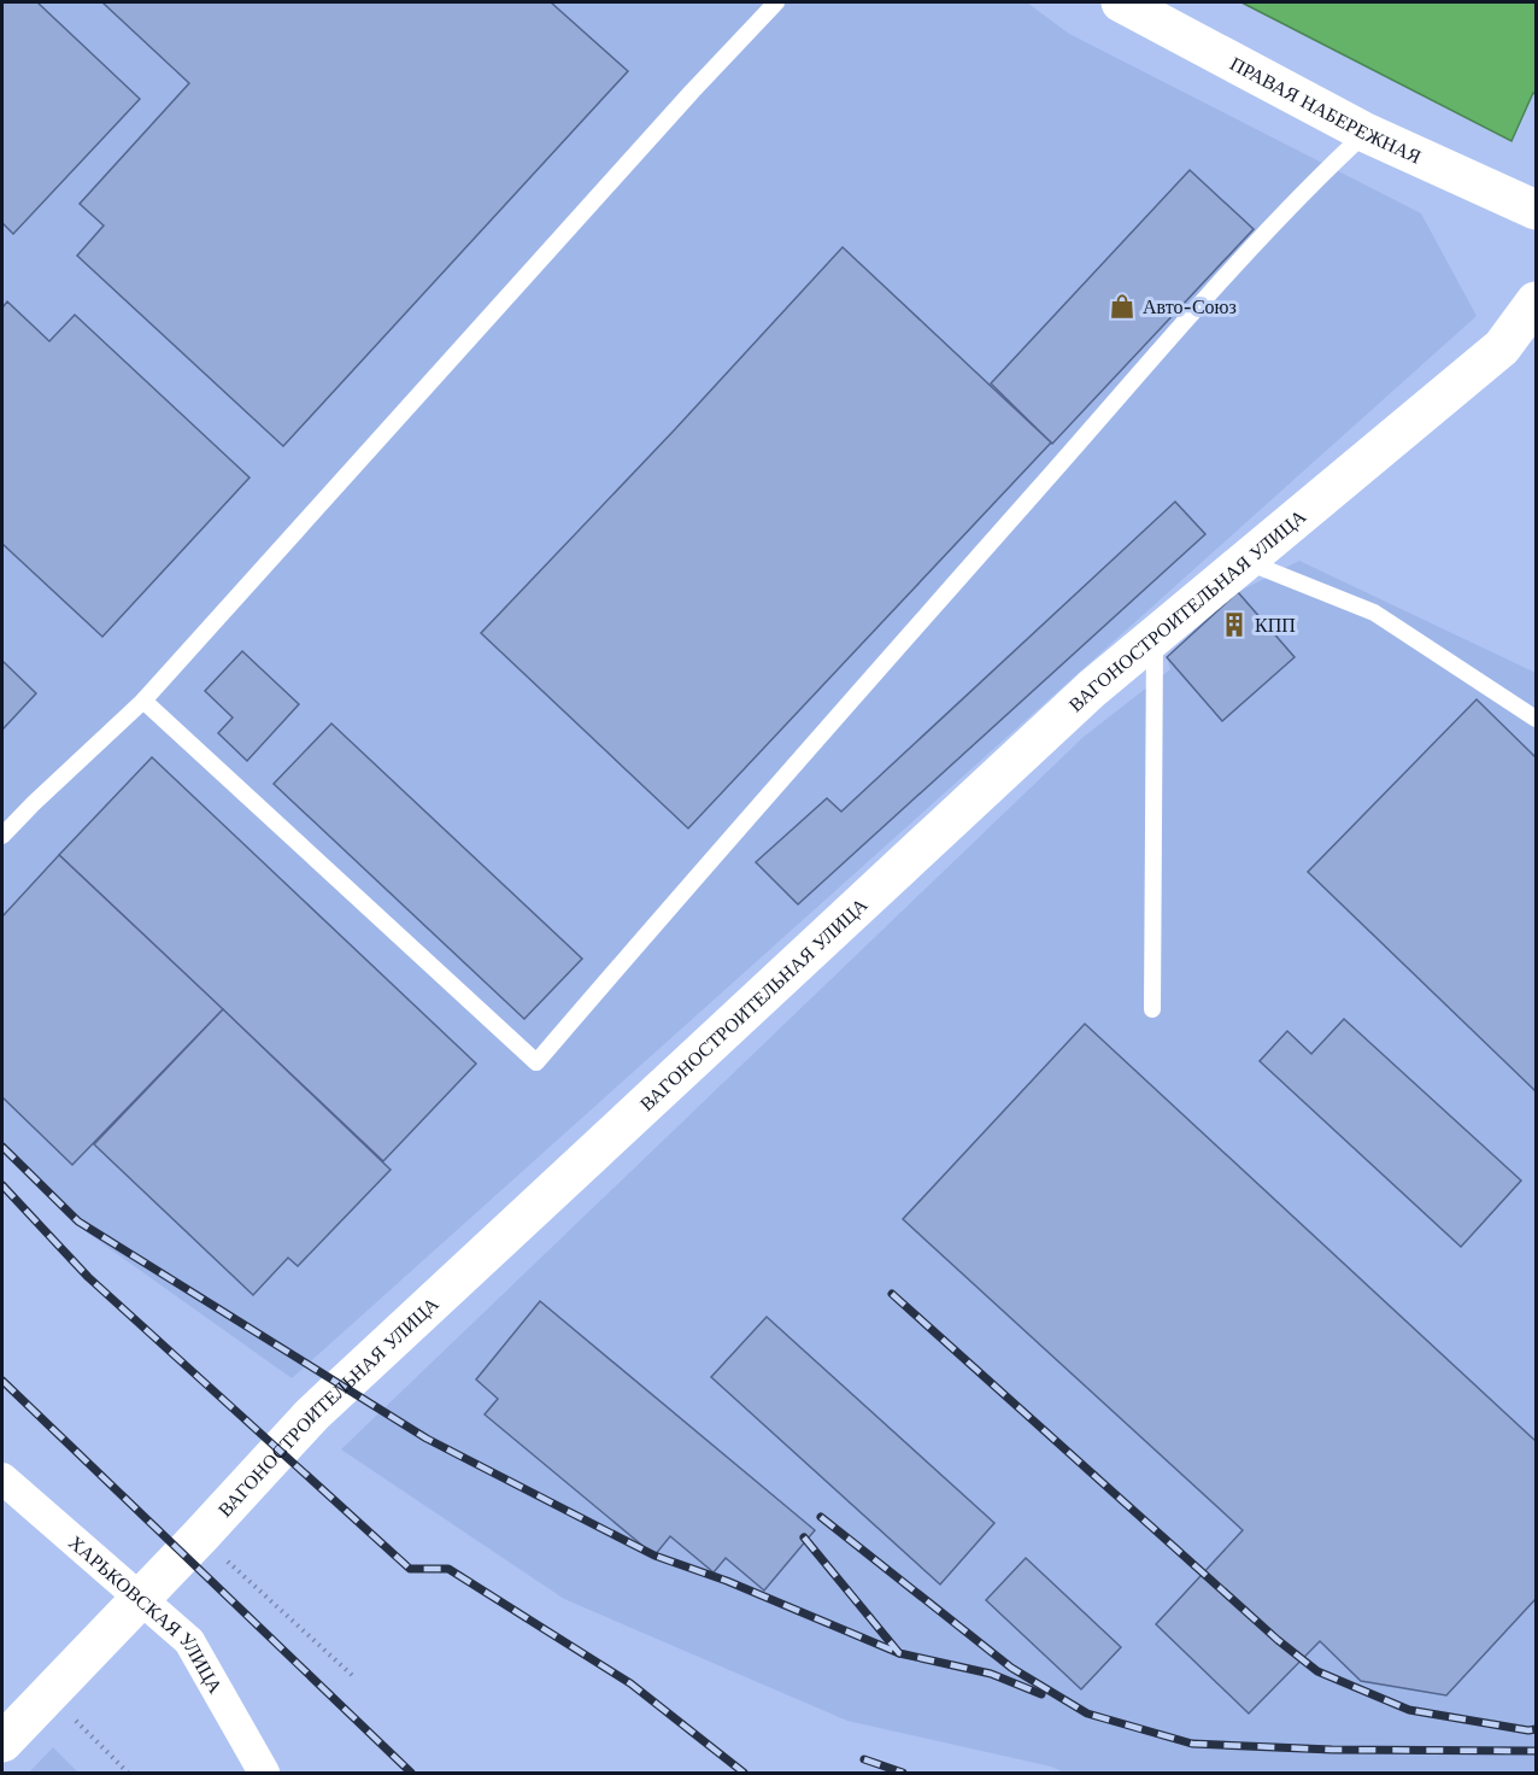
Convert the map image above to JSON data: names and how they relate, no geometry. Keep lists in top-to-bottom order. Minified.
{"streets":{"main road":["ПРАВАЯ НАБЕРЕЖНАЯ","ВАГОНОСТРОИТЕЛЬНАЯ УЛИЦА"],"street":["ХАРЬКОВСКАЯ УЛИЦА"]},"places":{"shop":["Авто-Союз"],"building":["КПП"]}}
